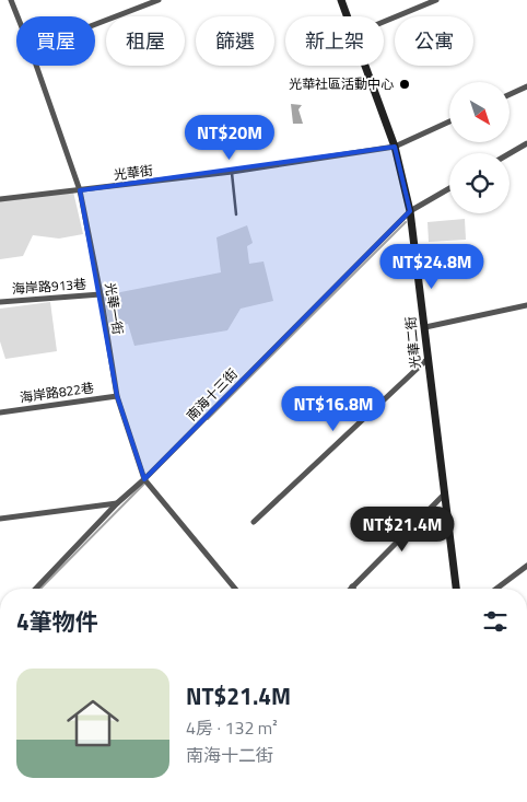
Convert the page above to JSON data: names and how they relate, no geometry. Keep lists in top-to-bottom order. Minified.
{"streets":{"street":["光華街","海岸路913巷","光華一街","光華二街","海岸路822巷","南海十三街"]},"crossings":[["光華街","光華一街"],["光華街","光華二街"],["海岸路913巷","光華一街"],["光華一街","海岸路822巷"],["光華一街","南海十三街"],["光華二街","南海十三街"]],"places":["光華社區活動中心"],"north":"bottom right","page":{"chip":["買屋","租屋","篩選","新上架","公寓"],"price":["NT$20M","NT$24.8M","NT$16.8M","NT$21.4M"],"heading":"4筆物件","list":[{"name":"NT$21.4M","note":"4房 · 132 m² · 南海十二街"}]}}
